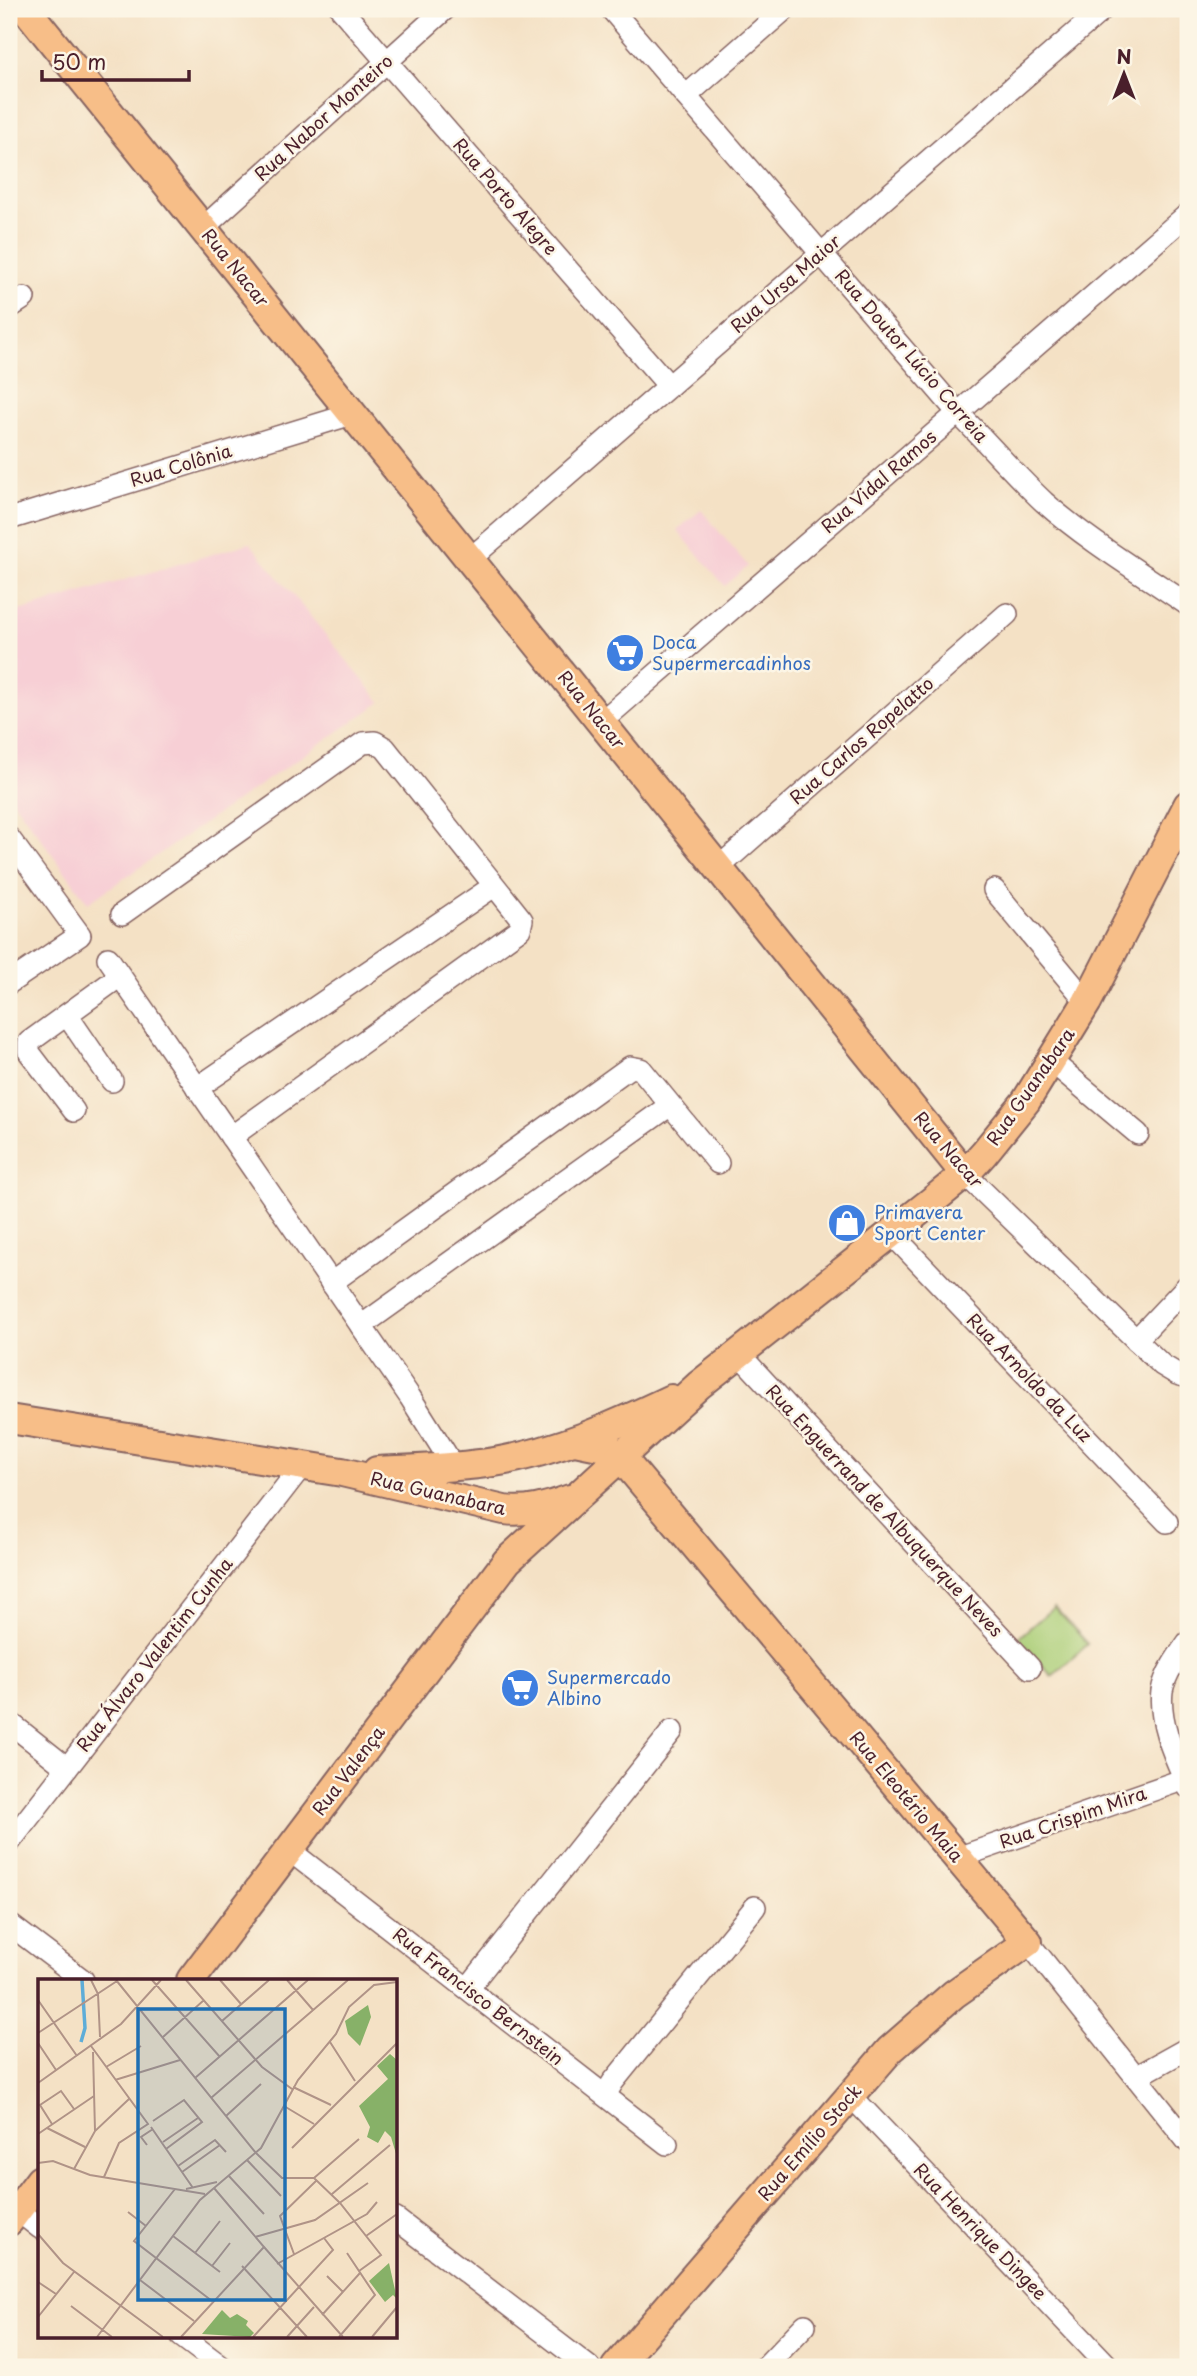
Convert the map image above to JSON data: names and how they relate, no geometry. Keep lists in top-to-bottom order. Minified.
{"streets":{"main road":["Rua Nacar","Rua Guanabara","Rua Valença","Rua Eleotério Maia","Rua Emílio Stock"],"street":["Rua Nabor Monteiro","Rua Porto Alegre","Rua Ursa Maior","Rua Doutor Lúcio Correia","Rua Colônia","Rua Vidal Ramos","Rua Carlos Ropelatto","Rua Arnoldo da Luz","Rua Enguerrand de Albuquerque Neves","Rua Álvaro Valentim Cunha","Rua Crispim Mira","Rua Francisco Bernstein","Rua Henrique Dingee"]},"crossings":[["Rua Nabor Monteiro","Rua Porto Alegre"],["Rua Nabor Monteiro","Rua Nacar"],["Rua Porto Alegre","Rua Ursa Maior"],["Rua Nacar","Rua Ursa Maior"],["Rua Nacar","Rua Colônia"],["Rua Nacar","Rua Vidal Ramos"],["Rua Nacar","Rua Carlos Ropelatto"],["Rua Nacar","Rua Guanabara"],["Rua Ursa Maior","Rua Doutor Lúcio Correia"],["Rua Doutor Lúcio Correia","Rua Vidal Ramos"],["Rua Guanabara","Rua Arnoldo da Luz"],["Rua Guanabara","Rua Enguerrand de Albuquerque Neves"],["Rua Guanabara","Rua Álvaro Valentim Cunha"],["Rua Guanabara","Rua Valença"],["Rua Guanabara","Rua Eleotério Maia"],["Rua Valença","Rua Francisco Bernstein"],["Rua Eleotério Maia","Rua Crispim Mira"],["Rua Eleotério Maia","Rua Emílio Stock"],["Rua Emílio Stock","Rua Henrique Dingee"]],"places":{"supermarket":["Doca Supermercadinhos","Supermercado Albino"],"shop":["Primavera Sport Center"]},"scale_bar":"50 m","north":"top"}
